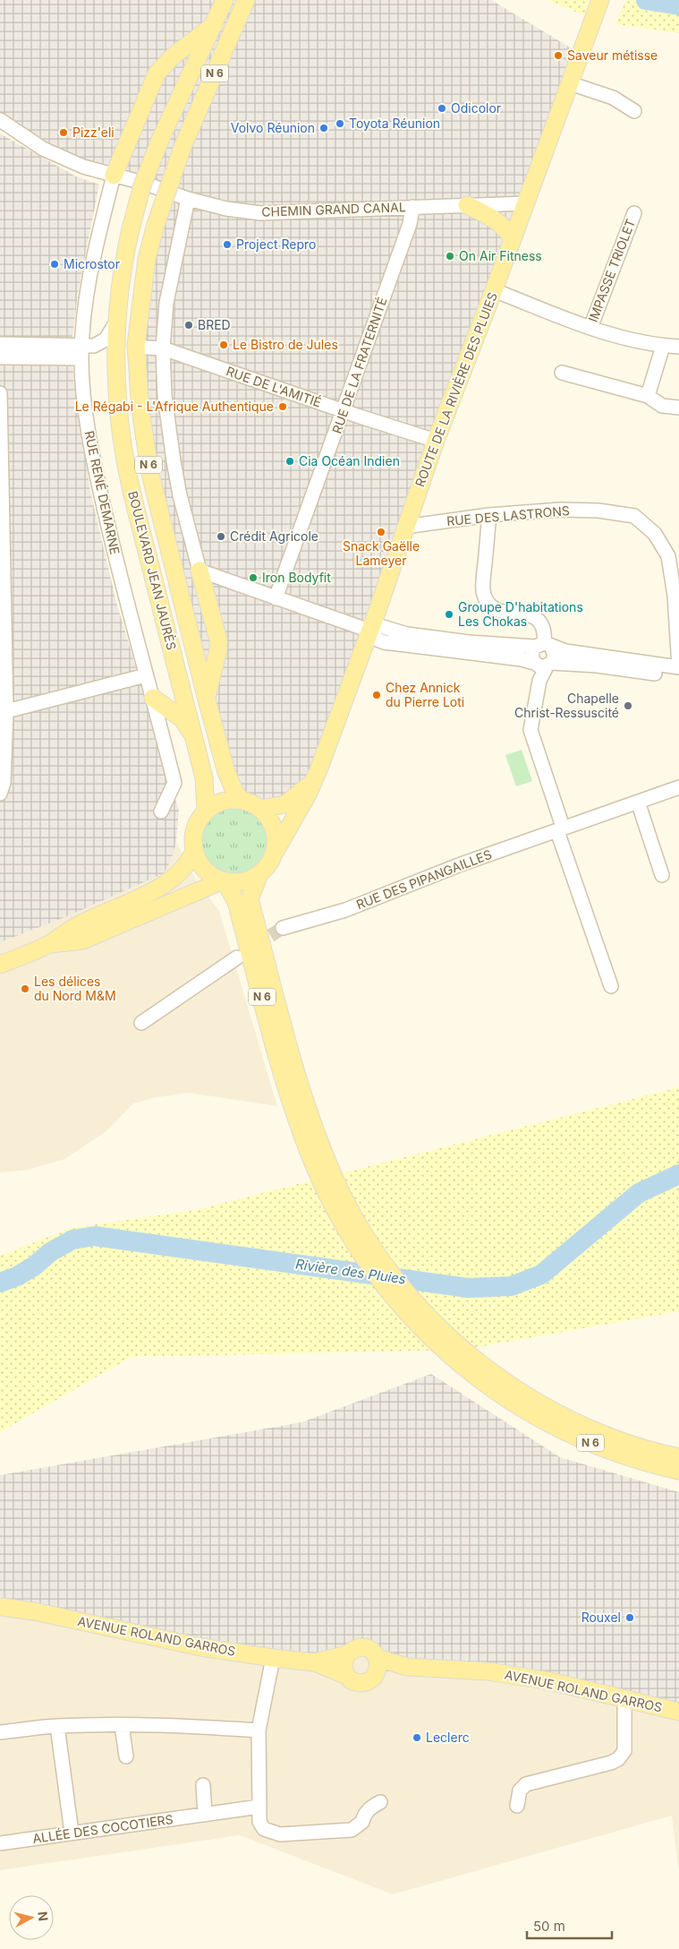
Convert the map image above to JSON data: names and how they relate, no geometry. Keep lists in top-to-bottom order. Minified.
{"streets":{"main road":["N 6","ROUTE DE LA RIVIÈRE DES PLUIES","BOULEVARD JEAN JAURÈS","AVENUE ROLAND GARROS"],"street":["CHEMIN GRAND CANAL","IMPASSE TRIOLET","RUE DE LA FRATERNITÉ","RUE DE L'AMITIÉ","RUE RENÉ DEMARNE","RUE DES LASTRONS","RUE DES PIPANGAILLES","ALLÉE DES COCOTIERS"]},"crossings":[["N 6","BOULEVARD JEAN JAURÈS"],["CHEMIN GRAND CANAL","RUE DE LA FRATERNITÉ"],["CHEMIN GRAND CANAL","ROUTE DE LA RIVIÈRE DES PLUIES"],["CHEMIN GRAND CANAL","RUE RENÉ DEMARNE"],["IMPASSE TRIOLET","ROUTE DE LA RIVIÈRE DES PLUIES"],["RUE DE LA FRATERNITÉ","RUE DE L'AMITIÉ"],["RUE DE L'AMITIÉ","ROUTE DE LA RIVIÈRE DES PLUIES"],["RUE DE L'AMITIÉ","BOULEVARD JEAN JAURÈS"],["ROUTE DE LA RIVIÈRE DES PLUIES","RUE DES LASTRONS"]],"water":["Rivière des Pluies"],"places":["Saveur métisse","Odicolor","Toyota Réunion","Volvo Réunion","Pizz'eli","Project Repro","On Air Fitness","Microstor","BRED","Le Bistro de Jules","Le Régabi - L'Afrique Authentique","Cia Océan Indien","Snack Gaëlle Lameyer","Crédit Agricole","Iron Bodyfit","Groupe D'habitations Les Chokas","Chez Annick du Pierre Loti","Chapelle Christ-Ressuscité","Les délices du Nord M&M","Rouxel","Leclerc"],"scale_bar":"50 m","north":"right"}
